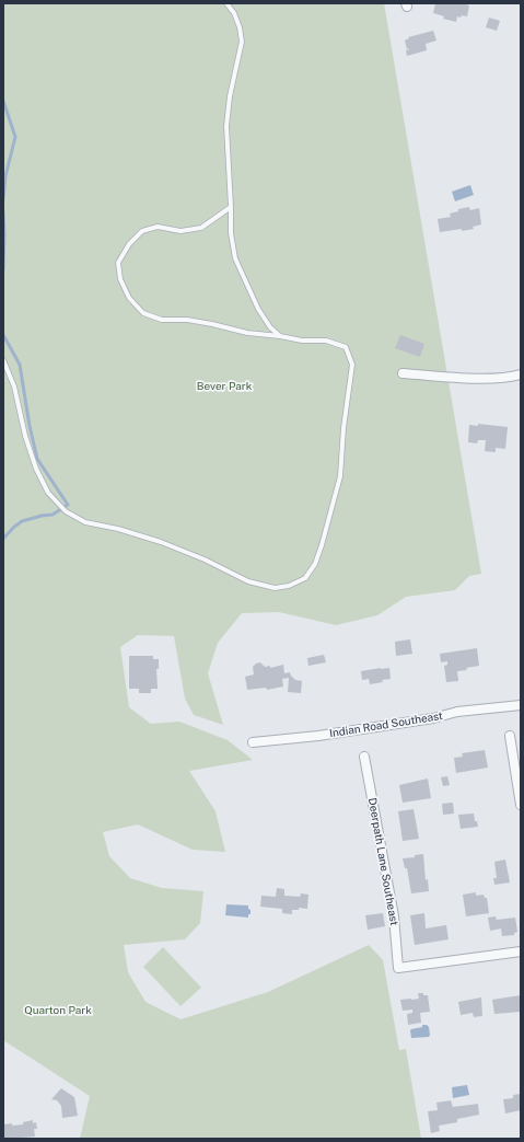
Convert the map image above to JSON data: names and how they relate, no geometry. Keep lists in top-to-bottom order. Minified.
{"streets":{"street":["Indian Road Southeast","Deerpath Lane Southeast"]},"parks":["Bever Park","Quarton Park"]}
